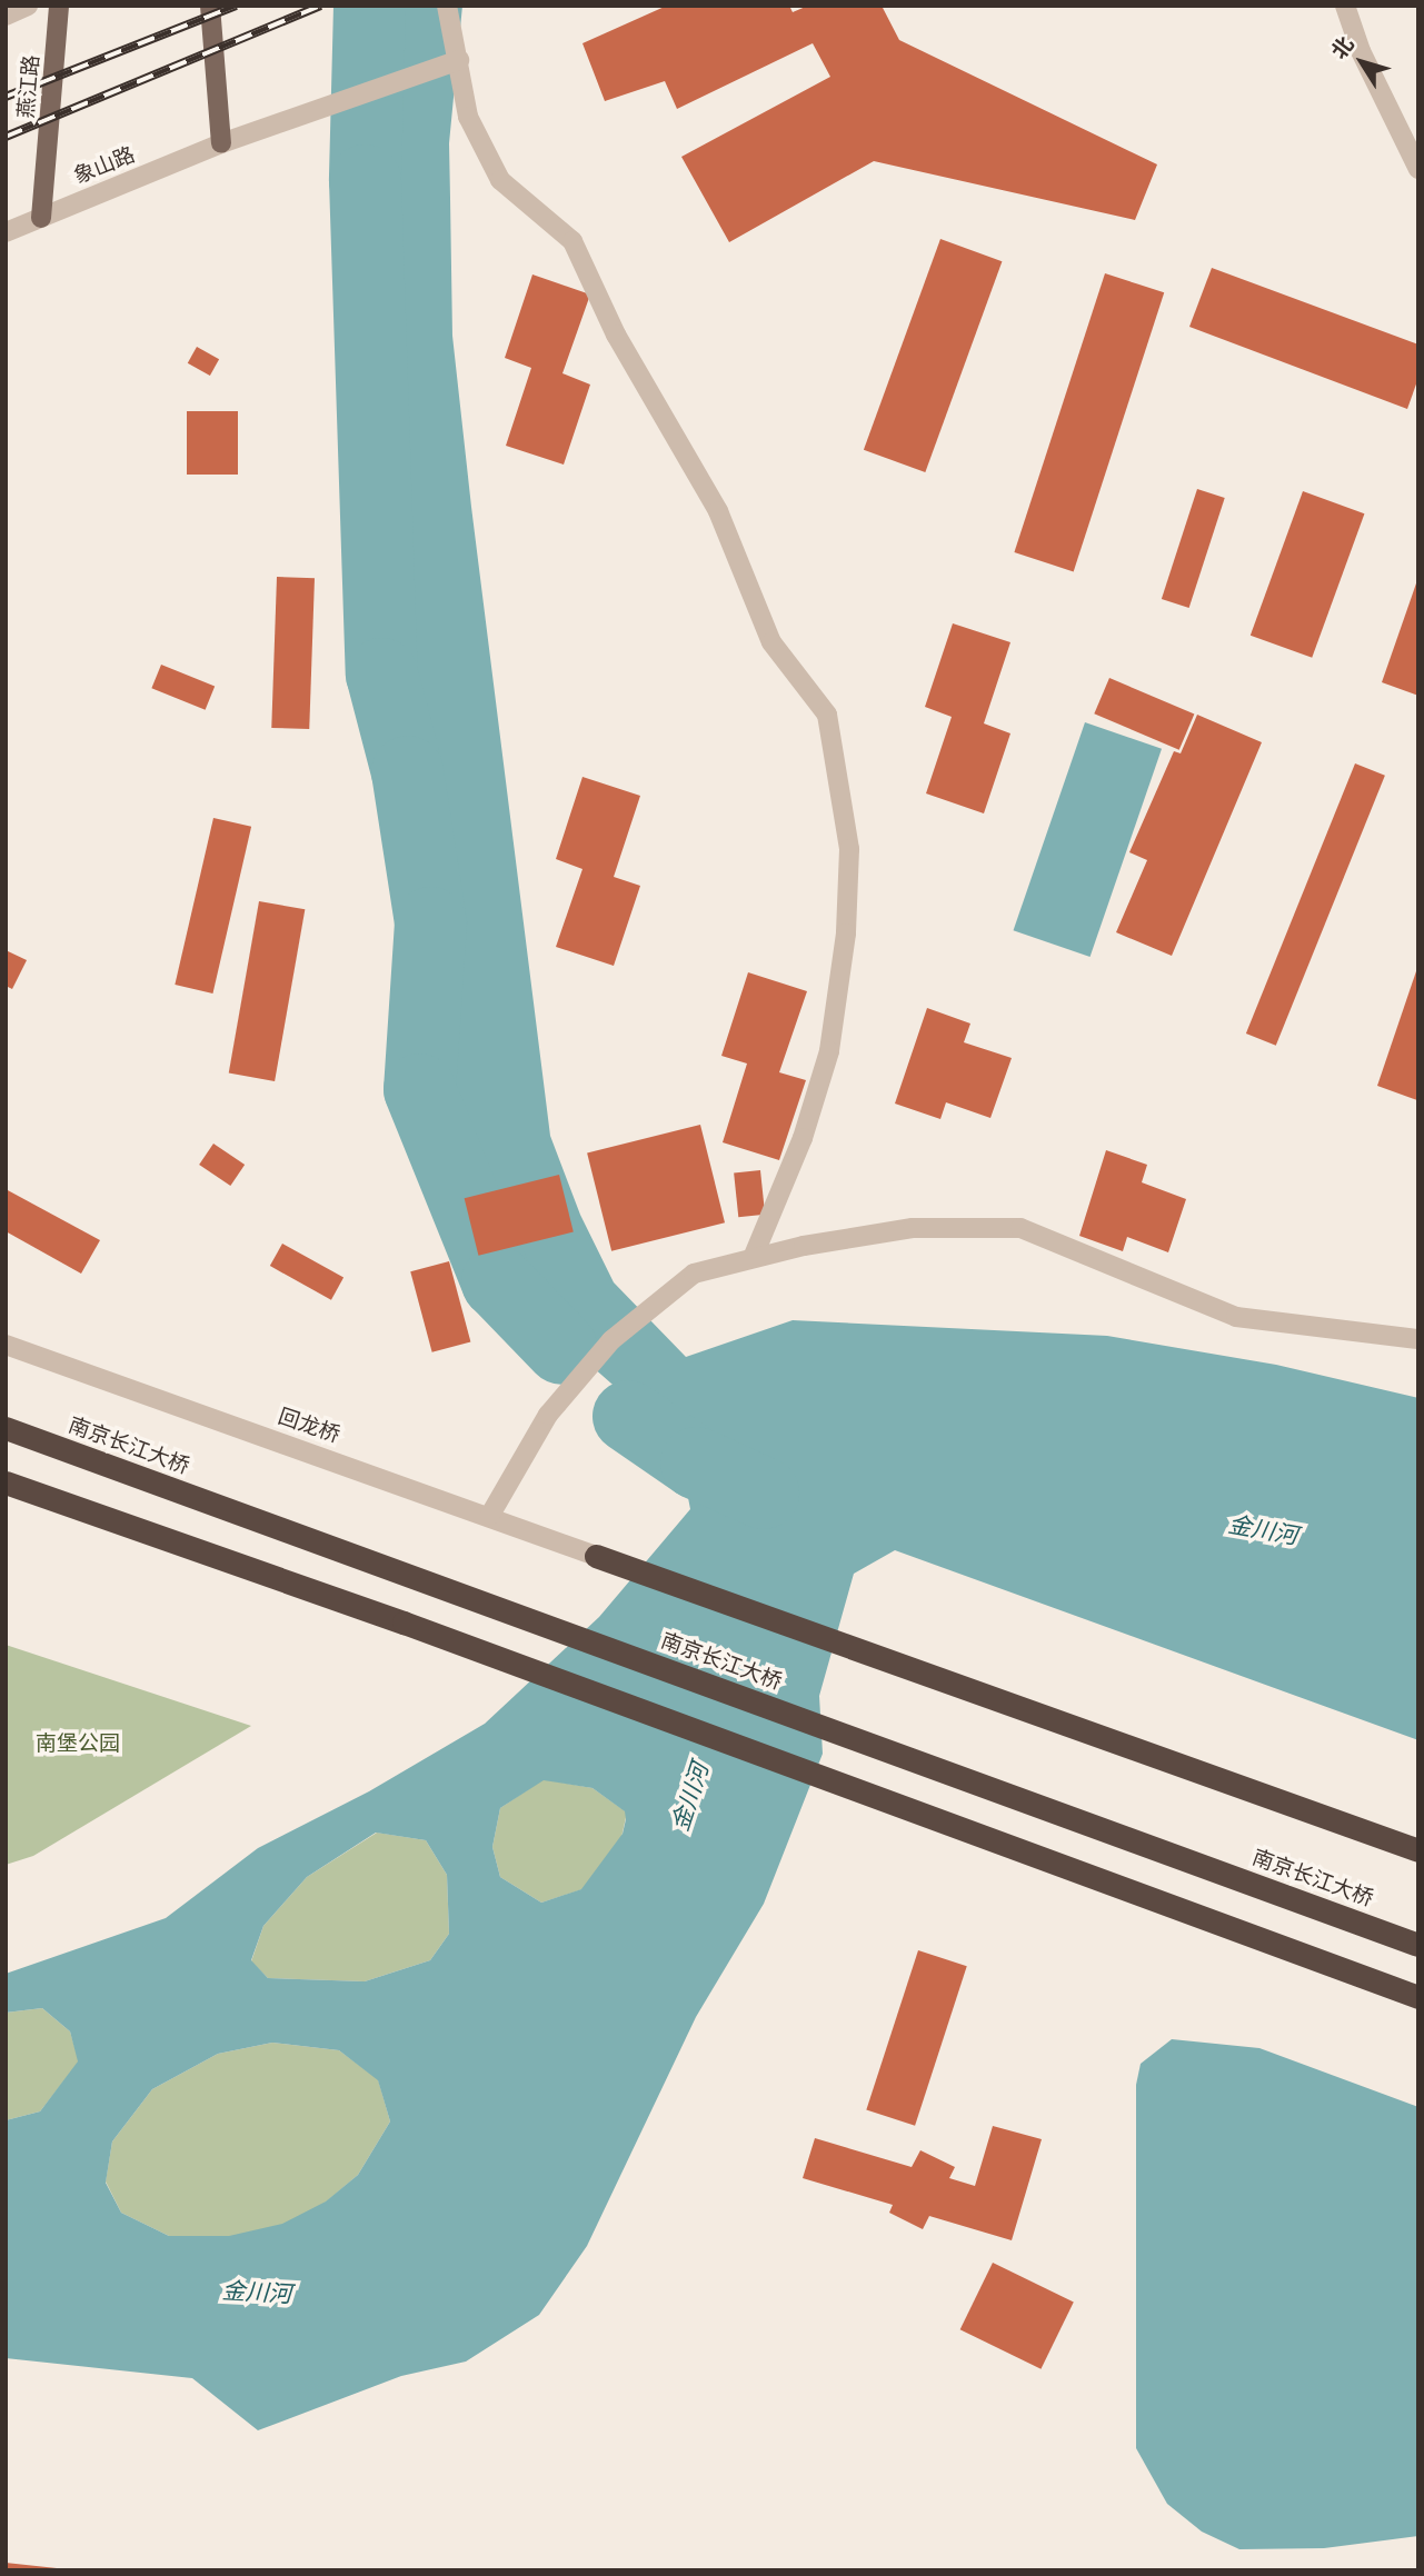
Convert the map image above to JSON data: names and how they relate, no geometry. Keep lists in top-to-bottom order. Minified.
{"streets":{"highway":["南京长江大桥"],"main road":["燕江路"],"street":["象山路","回龙桥"]},"crossings":[["燕江路","象山路"]],"water":["金川河"],"parks":["南堡公园"],"north":"top left"}
